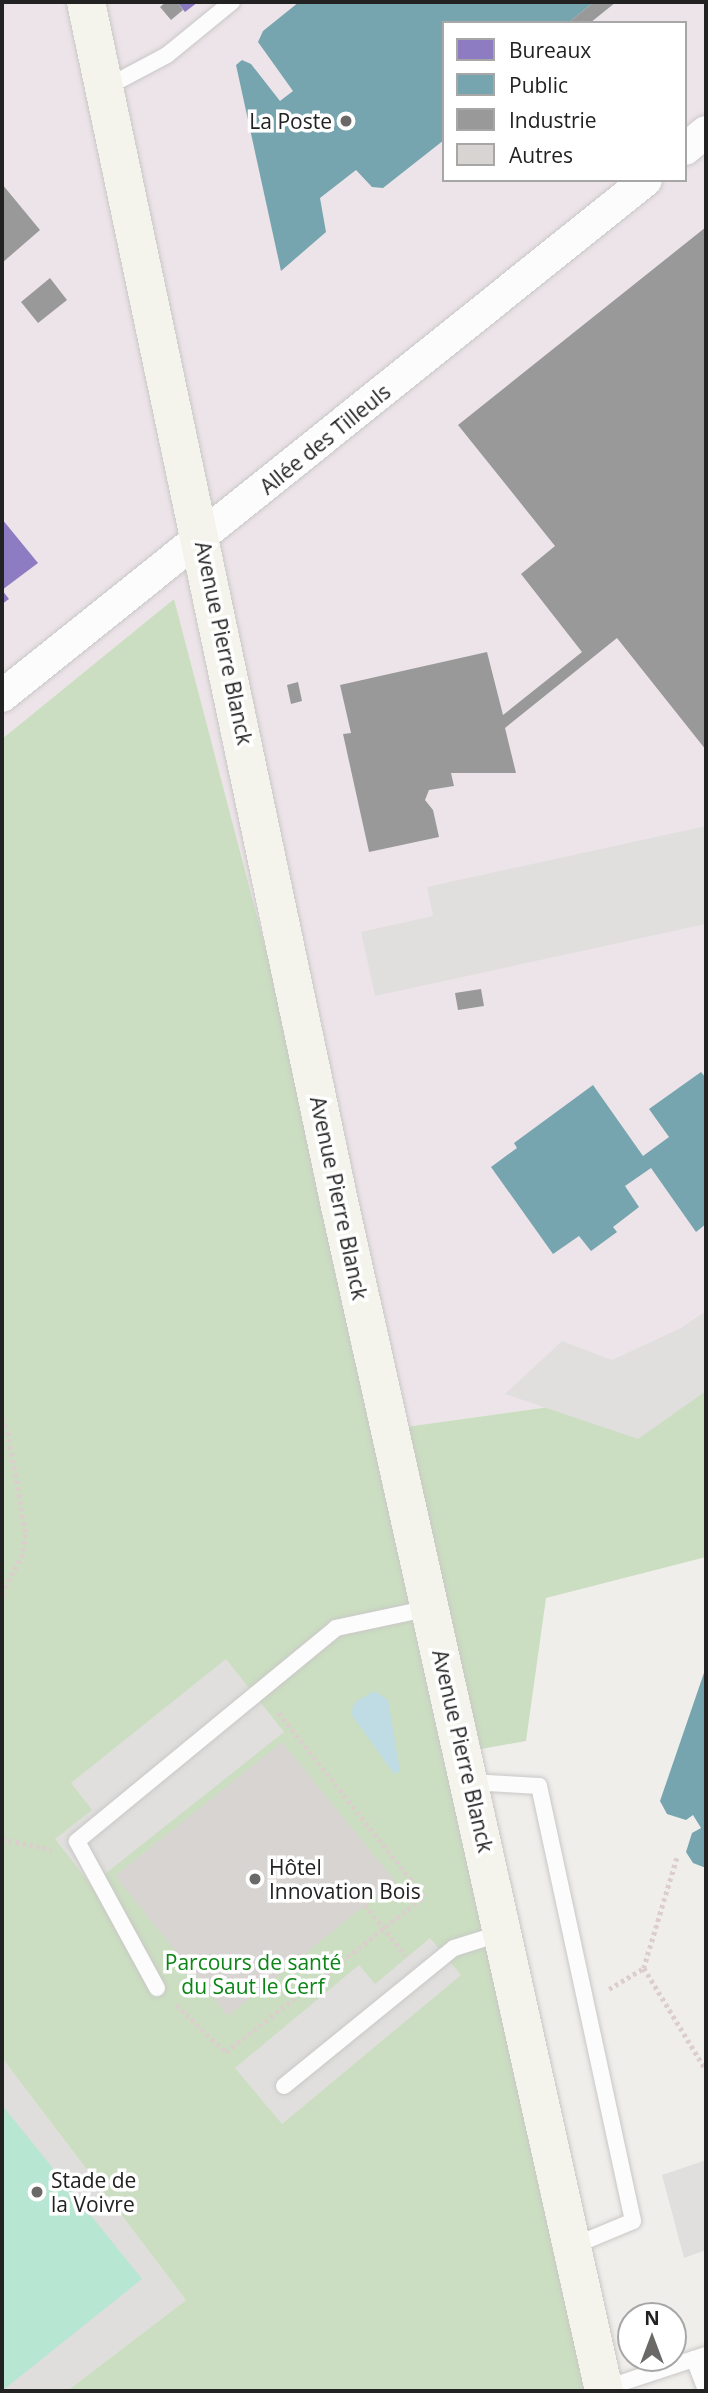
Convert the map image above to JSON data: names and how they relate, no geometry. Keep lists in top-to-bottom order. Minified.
{"streets":{"street":["Allée des Tilleuls","Avenue Pierre Blanck"]},"crossings":[["Allée des Tilleuls","Avenue Pierre Blanck"]],"parks":["Parcours de santé du Saut le Cerf"],"places":["La Poste","Hôtel Innovation Bois","Stade de la Voivre"],"legend":["Bureaux","Public","Industrie","Autres"],"north":"top"}
